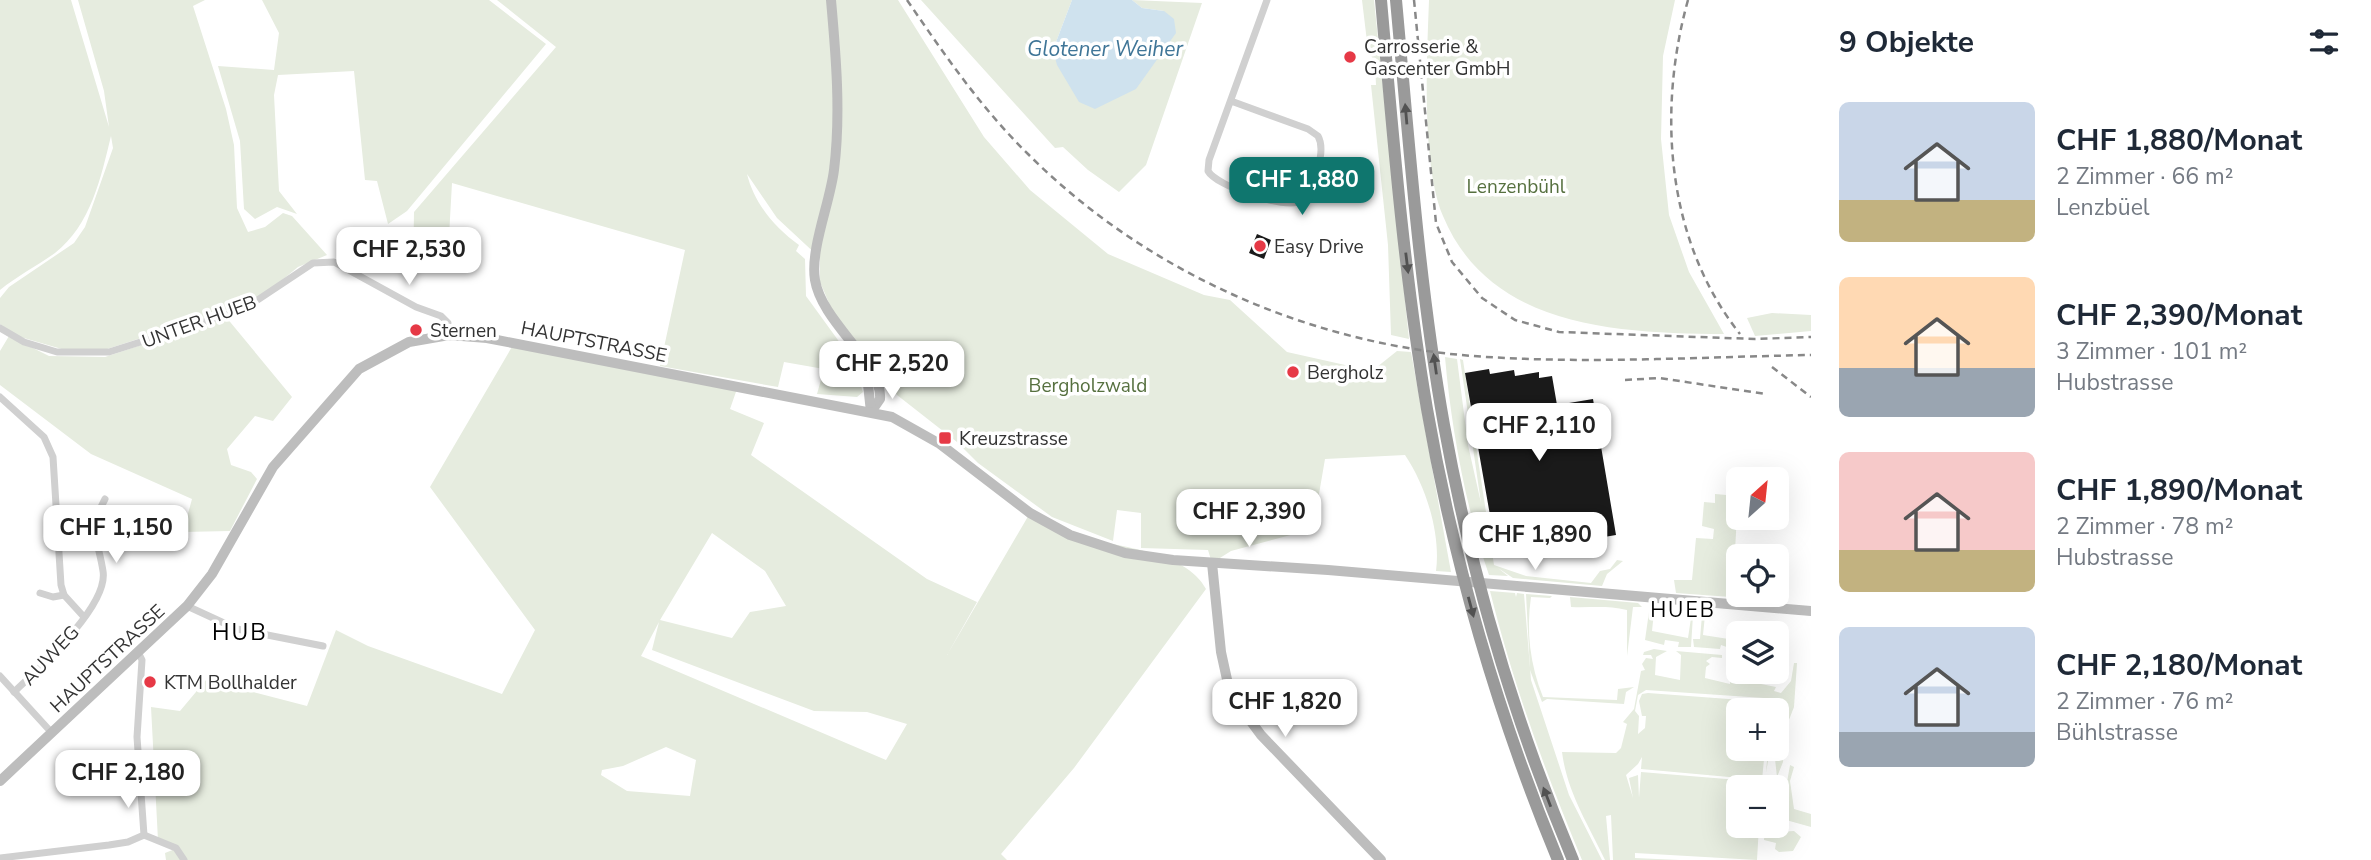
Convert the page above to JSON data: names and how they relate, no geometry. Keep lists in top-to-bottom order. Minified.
{"streets":{"street":["UNTER HUEB","HAUPTSTRASSE","AUWEG"]},"crossings":[["UNTER HUEB","HAUPTSTRASSE"]],"districts":["HUEB","HUB"],"water":["Glotener Weiher"],"parks":["Lenzenbühl","Bergholzwald"],"places":{"other":["Carrosserie & Gascenter GmbH","Easy Drive","Sternen","Bergholz","KTM Bollhalder"],"transit":["Kreuzstrasse"]},"north":"top right","page":{"heading":"9 Objekte","list":[{"name":"CHF 1,880/Monat","note":"2 Zimmer · 66 m² · Lenzbüel"},{"name":"CHF 2,390/Monat","note":"3 Zimmer · 101 m² · Hubstrasse"},{"name":"CHF 1,890/Monat","note":"2 Zimmer · 78 m² · Hubstrasse"},{"name":"CHF 2,180/Monat","note":"2 Zimmer · 76 m² · Bühlstrasse"}],"price":["CHF 1,880","CHF 2,530","CHF 2,520","CHF 2,110","CHF 2,390","CHF 1,150","CHF 1,890","CHF 1,820","CHF 2,180"],"map_buttons":["+","−"]}}
